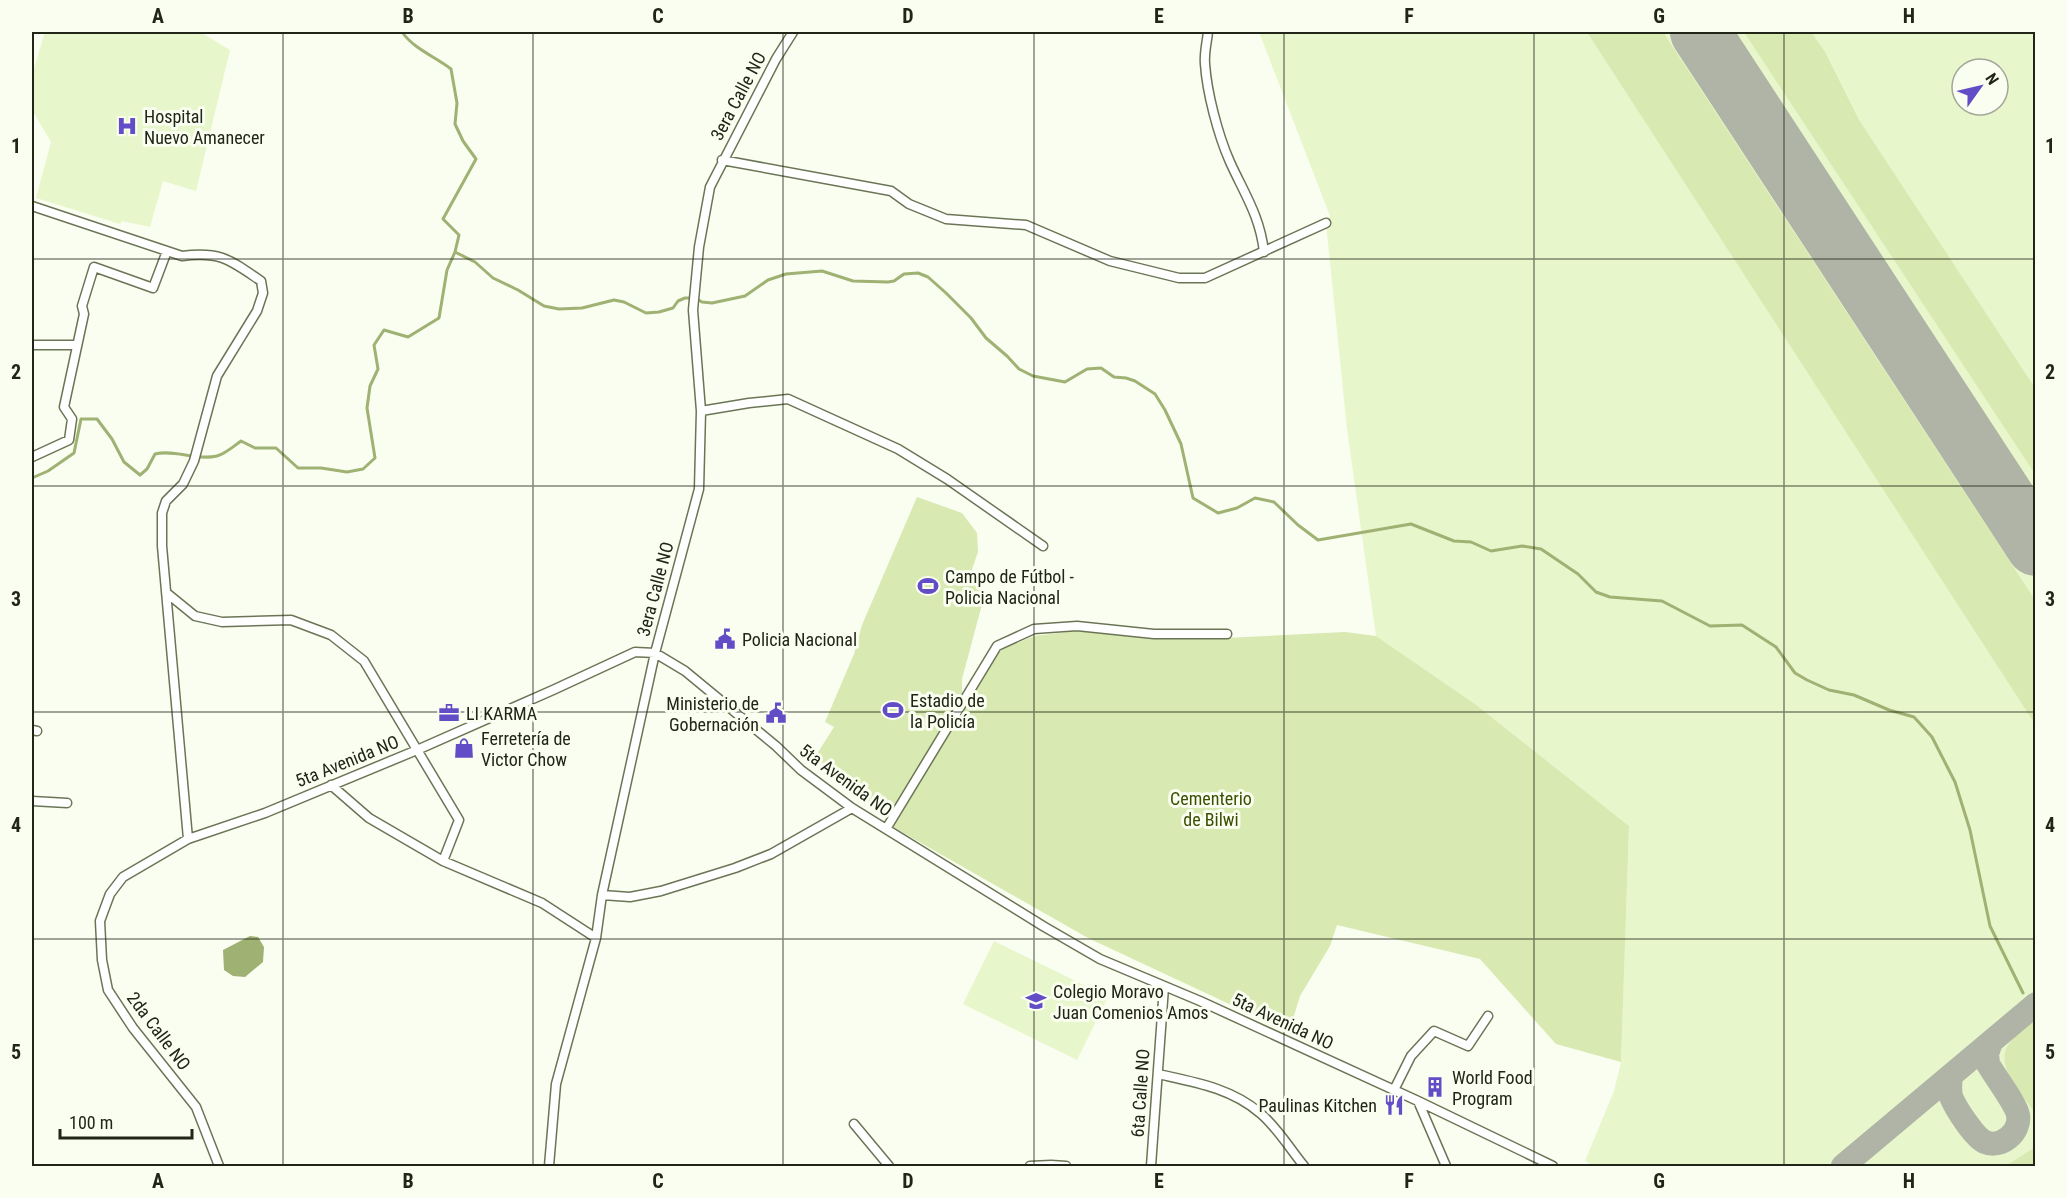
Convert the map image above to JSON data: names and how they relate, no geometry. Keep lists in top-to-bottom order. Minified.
{"streets":{"street":["3era Calle NO","5ta Avenida NO","2da Calle NO","6ta Calle NO"]},"crossings":[["3era Calle NO","5ta Avenida NO"],["5ta Avenida NO","2da Calle NO"],["5ta Avenida NO","6ta Calle NO"]],"parks":["Cementerio de Bilwi"],"places":{"hospital":["Hospital Nuevo Amanecer"],"sports":["Campo de Fútbol - Policia Nacional","Estadio de la Policía"],"public building":["Policia Nacional","Ministerio de Gobernación"],"office":["LI KARMA"],"shop":["Ferretería de Victor Chow"],"school or university":["Colegio Moravo Juan Comenios Amos"],"building":["World Food Program"],"restaurant":["Paulinas Kitchen"]},"scale_bar":"100 m","north":"top right","grid":{"columns":["A","B","C","D","E","F","G","H"],"rows":["1","2","3","4","5"]}}
